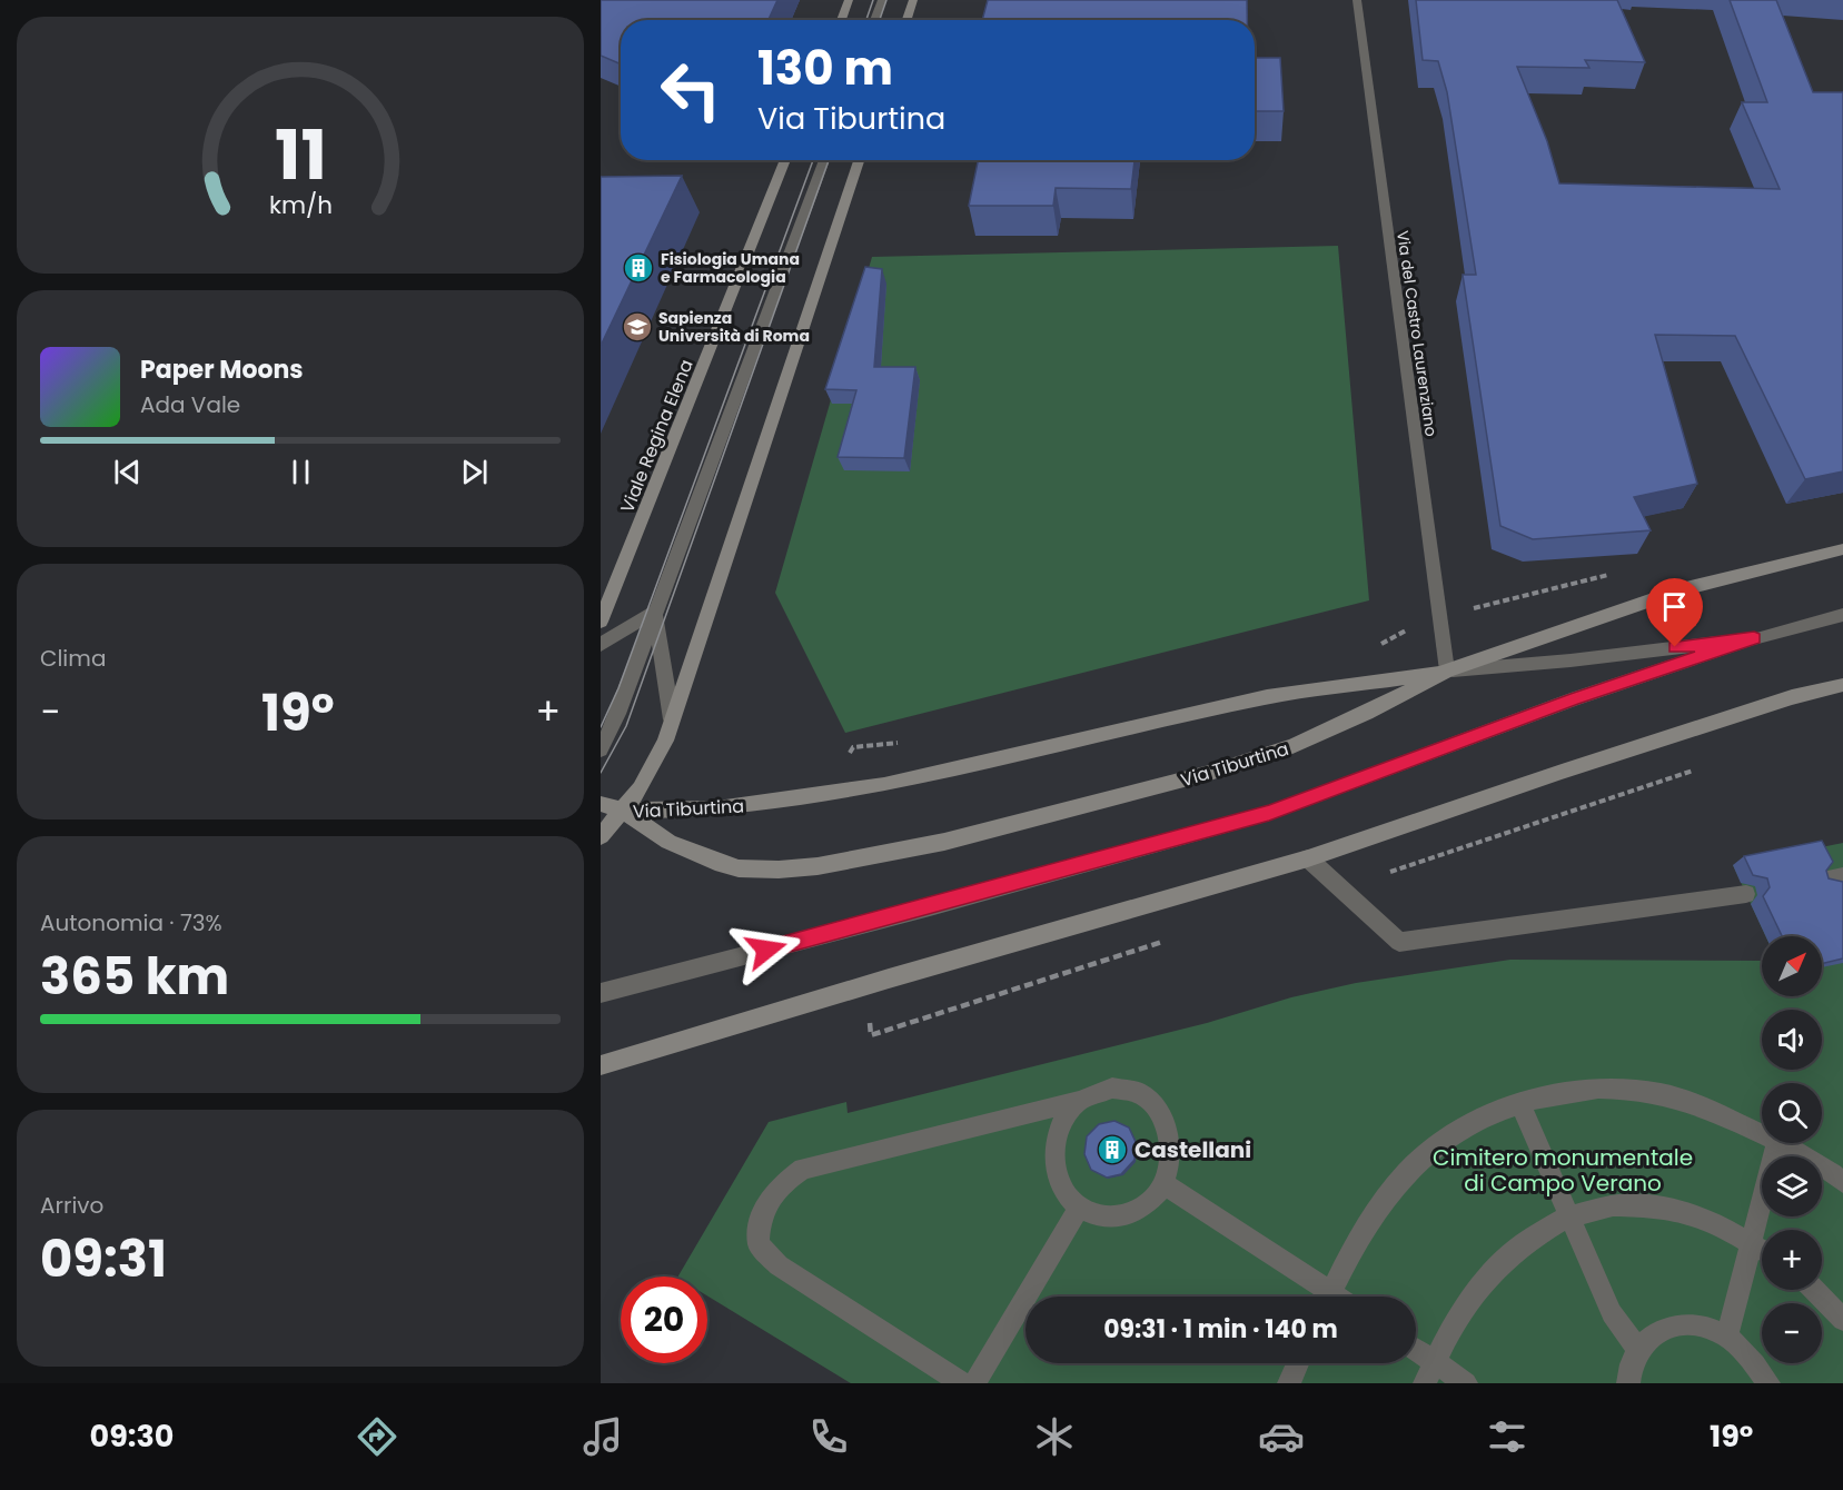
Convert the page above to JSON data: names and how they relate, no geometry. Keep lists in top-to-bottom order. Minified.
{"streets":{"main road":["Viale Regina Elena","Via Tiburtina"],"street":["Via del Castro Laurenziano"]},"crossings":[["Via del Castro Laurenziano","Via Tiburtina"]],"parks":["Cimitero monumentale di Campo Verano"],"places":{"building":["Fisiologia Umana e Farmacologia","Castellani"],"school or university":["Sapienza Università di Roma"]},"north":"top right","page":{"turn":["130 m","Via Tiburtina"],"song":["Paper Moons","Ada Vale"],"tile":["Clima",["Autonomia · 73%","365 km"],["Arrivo","09:31"]],"heat":["−","19°","+"],"map_buttons":["+","−"],"limit":"20","trip":"09:31 · 1 min · 140 m","tabs":["09:30","19°"],"gauge":["11","km/h"]}}
